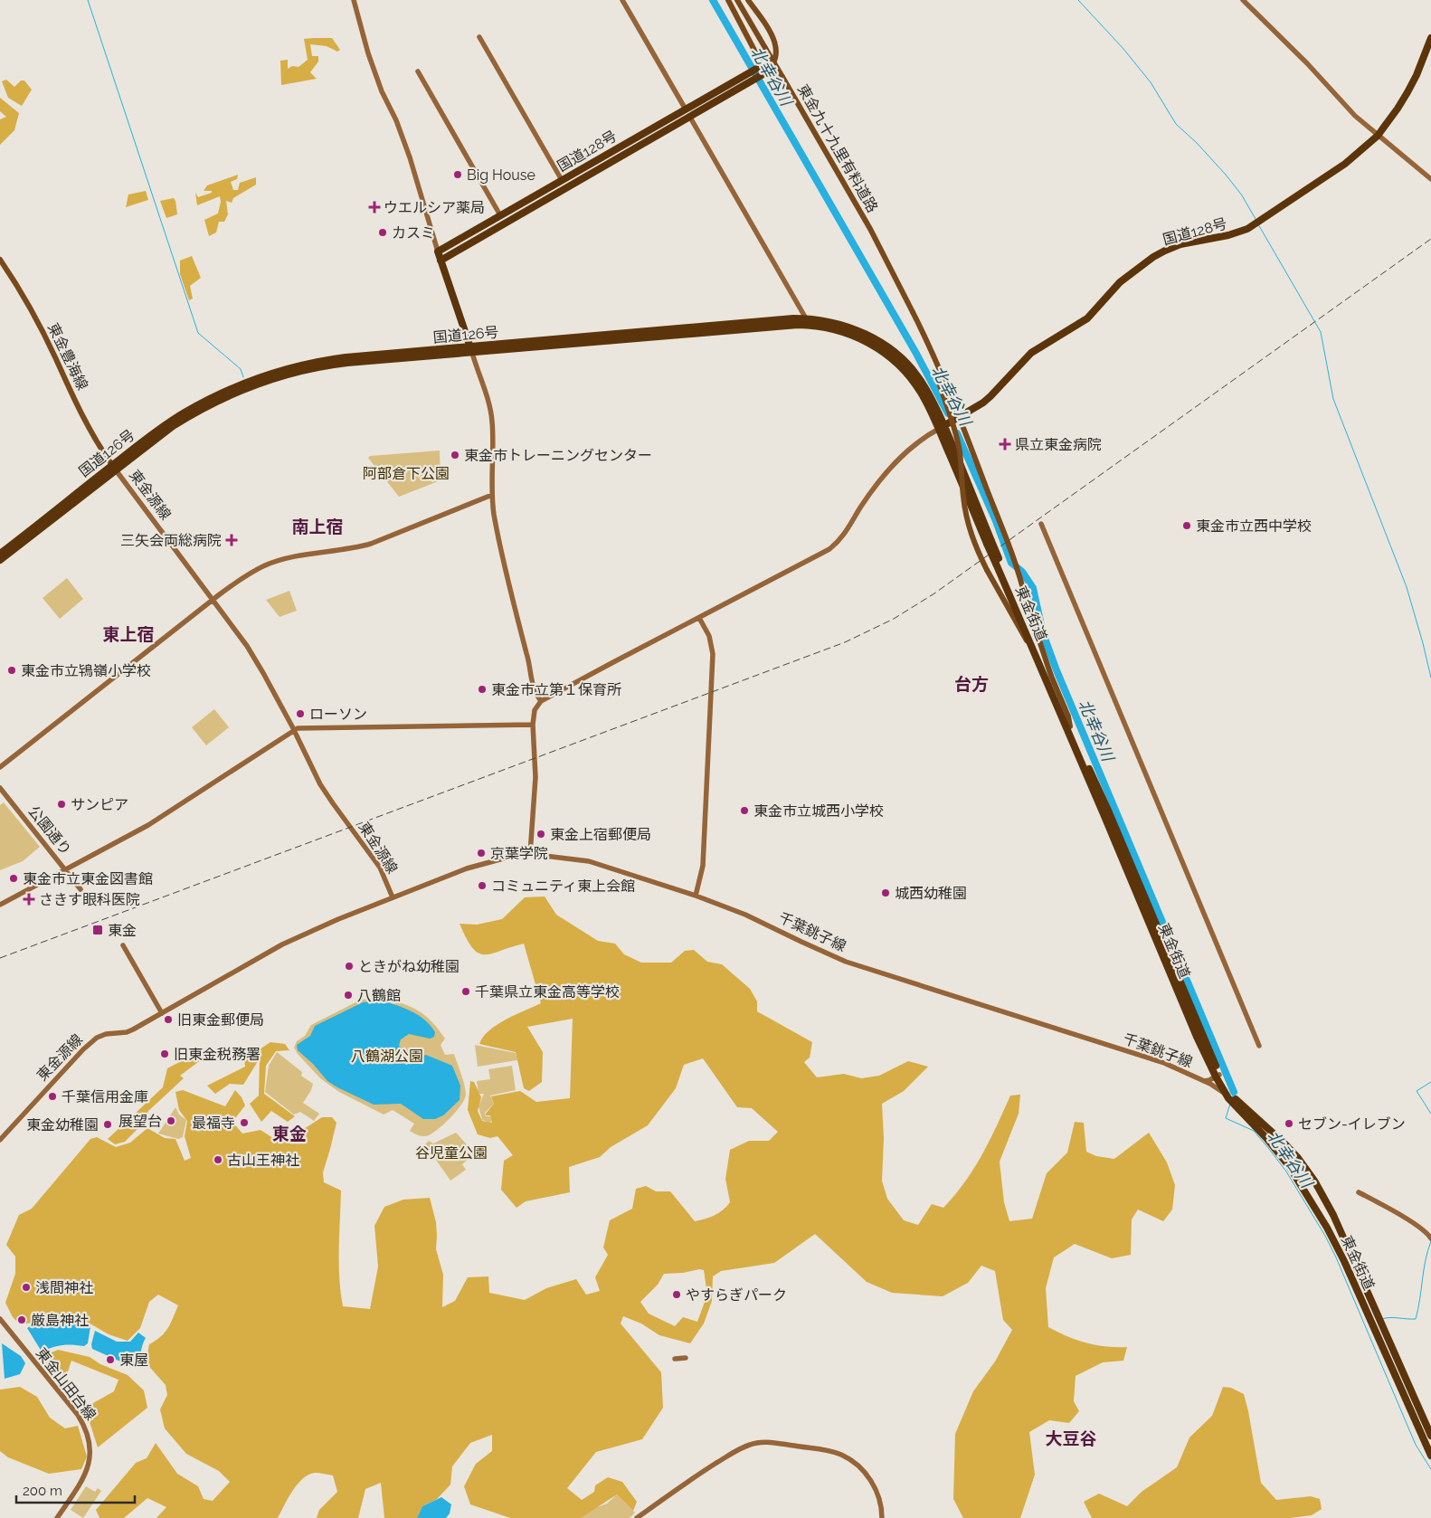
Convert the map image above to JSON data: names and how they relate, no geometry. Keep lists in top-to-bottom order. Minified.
{"streets":{"highway":["国道128号","国道126号","東金街道"],"main road":["東金九十九里有料道路","東金豊海線"],"street":["東金源線","公園通り","千葉銚子線","東金山田台線"]},"crossings":[["東金九十九里有料道路","東金街道"],["国道128号","国道126号"],["国道128号","東金街道"],["国道126号","東金豊海線"],["国道126号","東金源線"],["国道126号","東金街道"],["東金豊海線","東金源線"],["東金源線","千葉銚子線"],["東金街道","千葉銚子線"]],"districts":["南上宿","東上宿","台方","東金","大豆谷"],"water":["北幸谷川"],"parks":["阿部倉下公園","八鶴湖公園","谷児童公園"],"places":{"other":["Big House","カスミ","東金市トレーニングセンター","東金市立西中学校","東金市立鴇嶺小学校","東金市立第１保育所","ローソン","サンピア","東金市立城西小学校","東金上宿郵便局","京葉学院","東金市立東金図書館","コミュニティ東上会館","城西幼稚園","ときがね幼稚園","千葉県立東金高等学校","八鶴館","旧東金郵便局","旧東金税務署","千葉信用金庫","展望台","最福寺","セブン-イレブン","東金幼稚園","古山王神社","浅間神社","やすらぎパーク","厳島神社","東屋"],"health":["ウエルシア薬局","県立東金病院","三矢会両総病院","さきす眼科医院"],"transit":["東金"]},"scale_bar":"200 m"}
